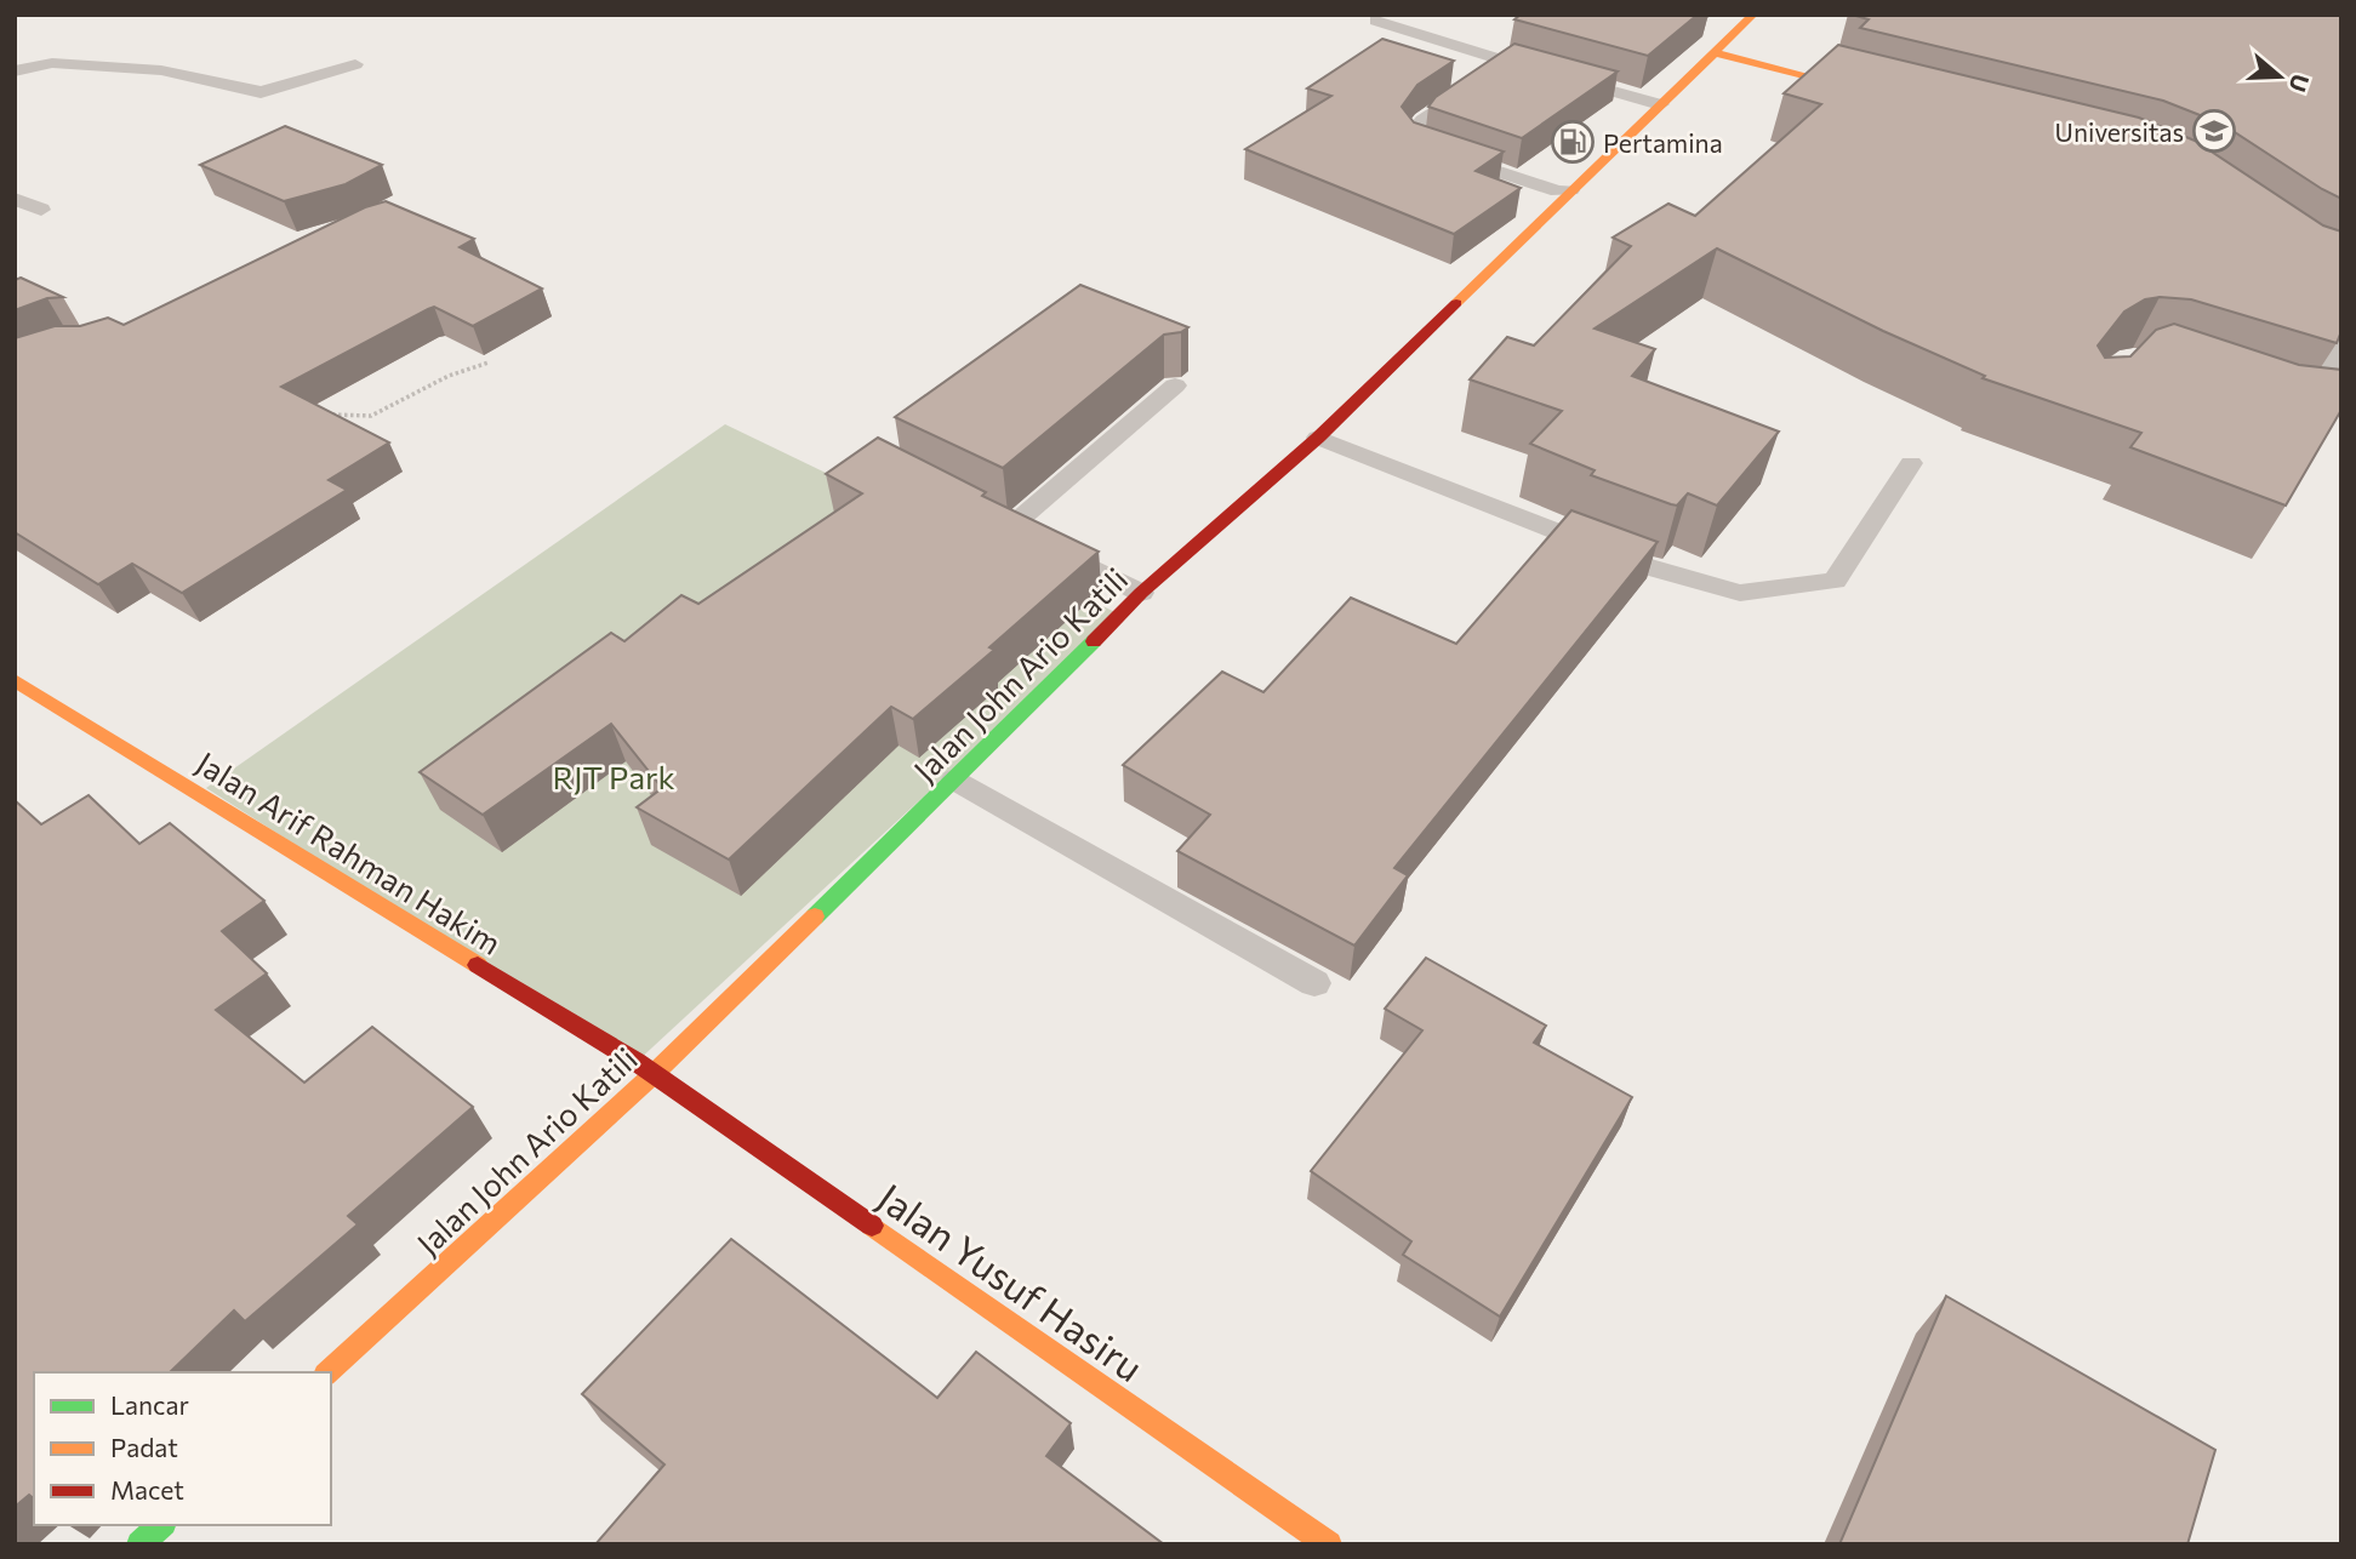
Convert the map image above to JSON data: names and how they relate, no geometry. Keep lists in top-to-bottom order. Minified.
{"streets":{"main road":["Jalan John Ario Katili","Jalan Arif Rahman Hakim","Jalan Yusuf Hasiru"]},"crossings":[["Jalan John Ario Katili","Jalan Arif Rahman Hakim"],["Jalan John Ario Katili","Jalan Yusuf Hasiru"],["Jalan Arif Rahman Hakim","Jalan Yusuf Hasiru"]],"parks":["RJT Park"],"places":{"school or university":["Universitas"],"fuel station":["Pertamina"]},"legend":["Lancar","Padat","Macet"],"north":"right"}
